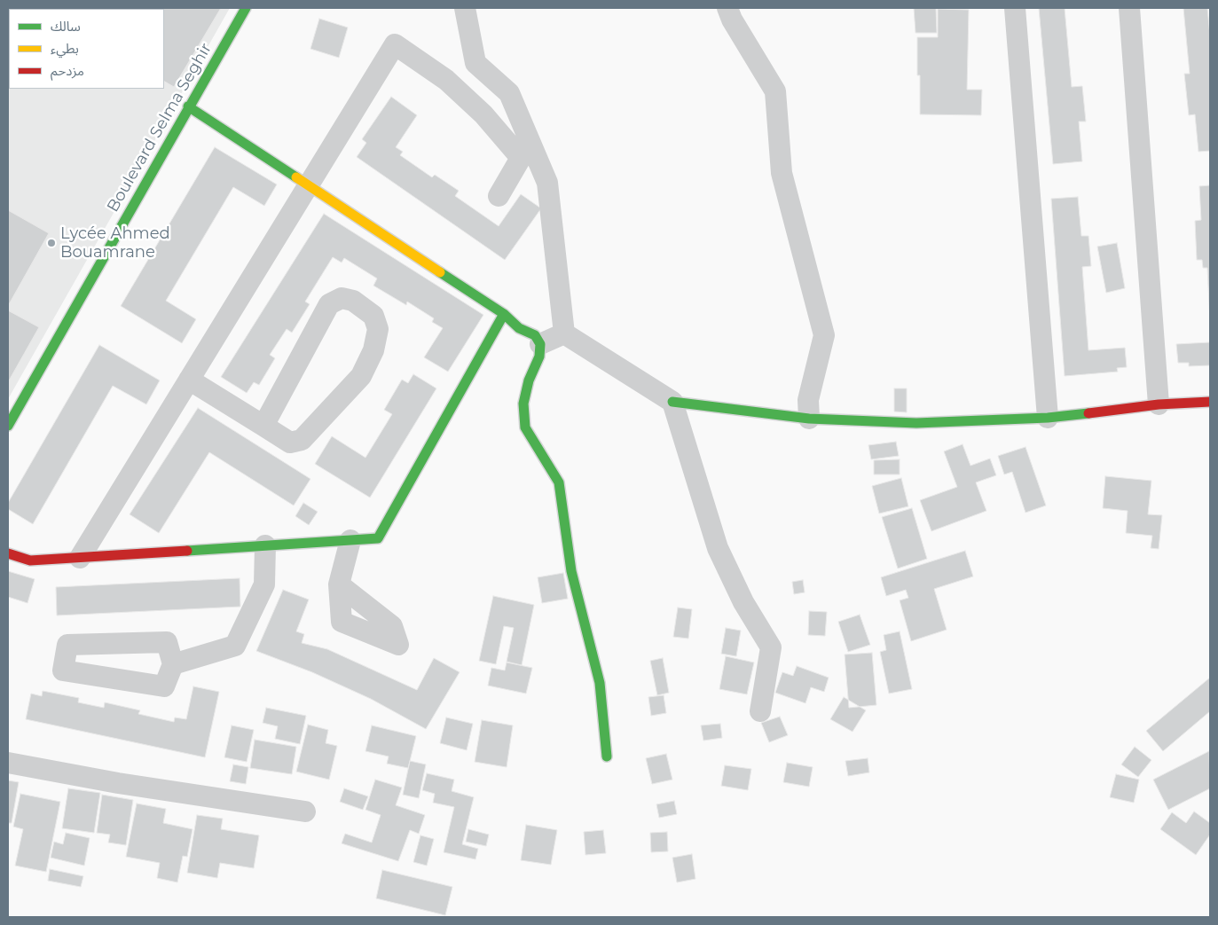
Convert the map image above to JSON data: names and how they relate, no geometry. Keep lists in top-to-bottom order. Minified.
{"streets":{"street":["Boulevard Selma Seghir"]},"places":["Lycée Ahmed Bouamrane"],"legend":["سالك","بطيء","مزدحم"]}
